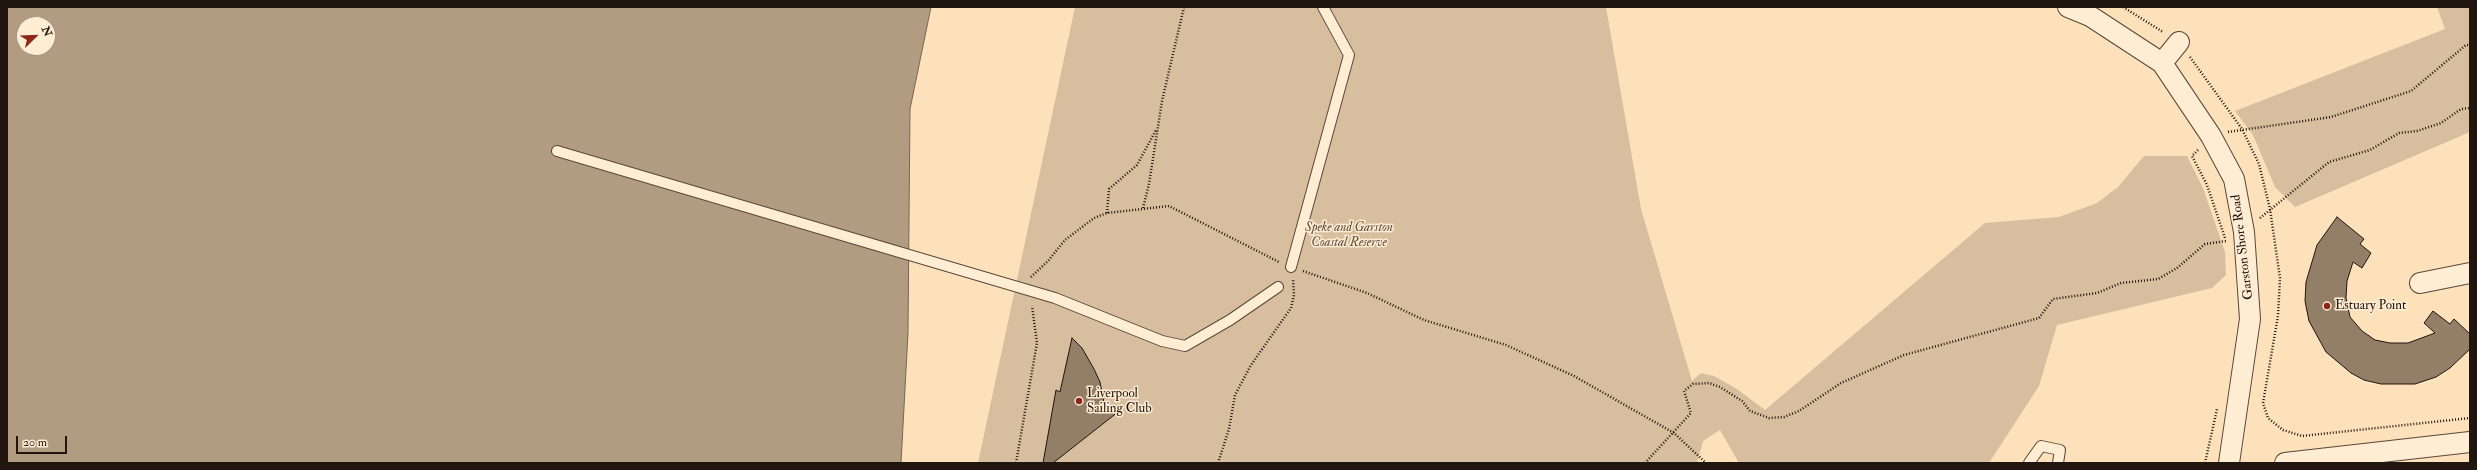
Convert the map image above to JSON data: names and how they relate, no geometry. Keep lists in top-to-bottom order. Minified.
{"streets":{"street":["Garston Shore Road"]},"parks":["Speke and Garston Coastal Reserve"],"places":["Estuary Point","Liverpool Sailing Club"],"scale_bar":"20 m","north":"top right"}
